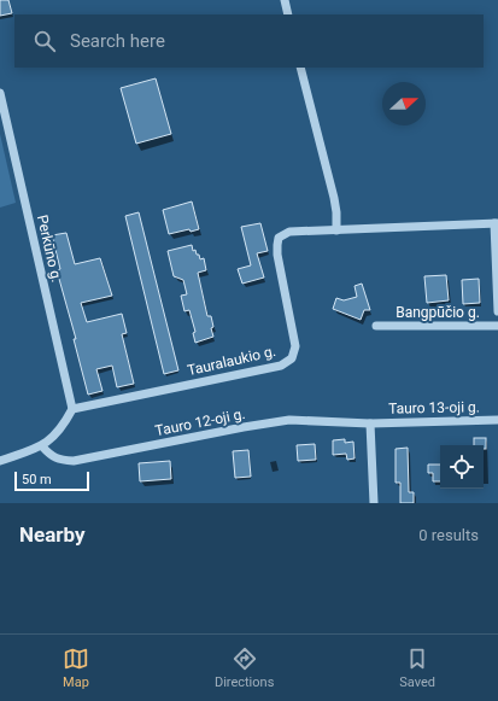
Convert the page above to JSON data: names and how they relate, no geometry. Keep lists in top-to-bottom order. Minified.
{"streets":{"street":["Perkūno g.","Bangpūčio g.","Tauralaukio g.","Tauro 13-oji g.","Tauro 12-oji g."]},"crossings":[["Perkūno g.","Tauralaukio g."],["Bangpūčio g.","Tauralaukio g."],["Tauro 13-oji g.","Tauro 12-oji g."]],"scale_bar":"50 m","north":"right","page":{"search":"Search here","scale":"50 m","heading":["Nearby","0 results"],"nav":["Map","Directions","Saved"]}}
